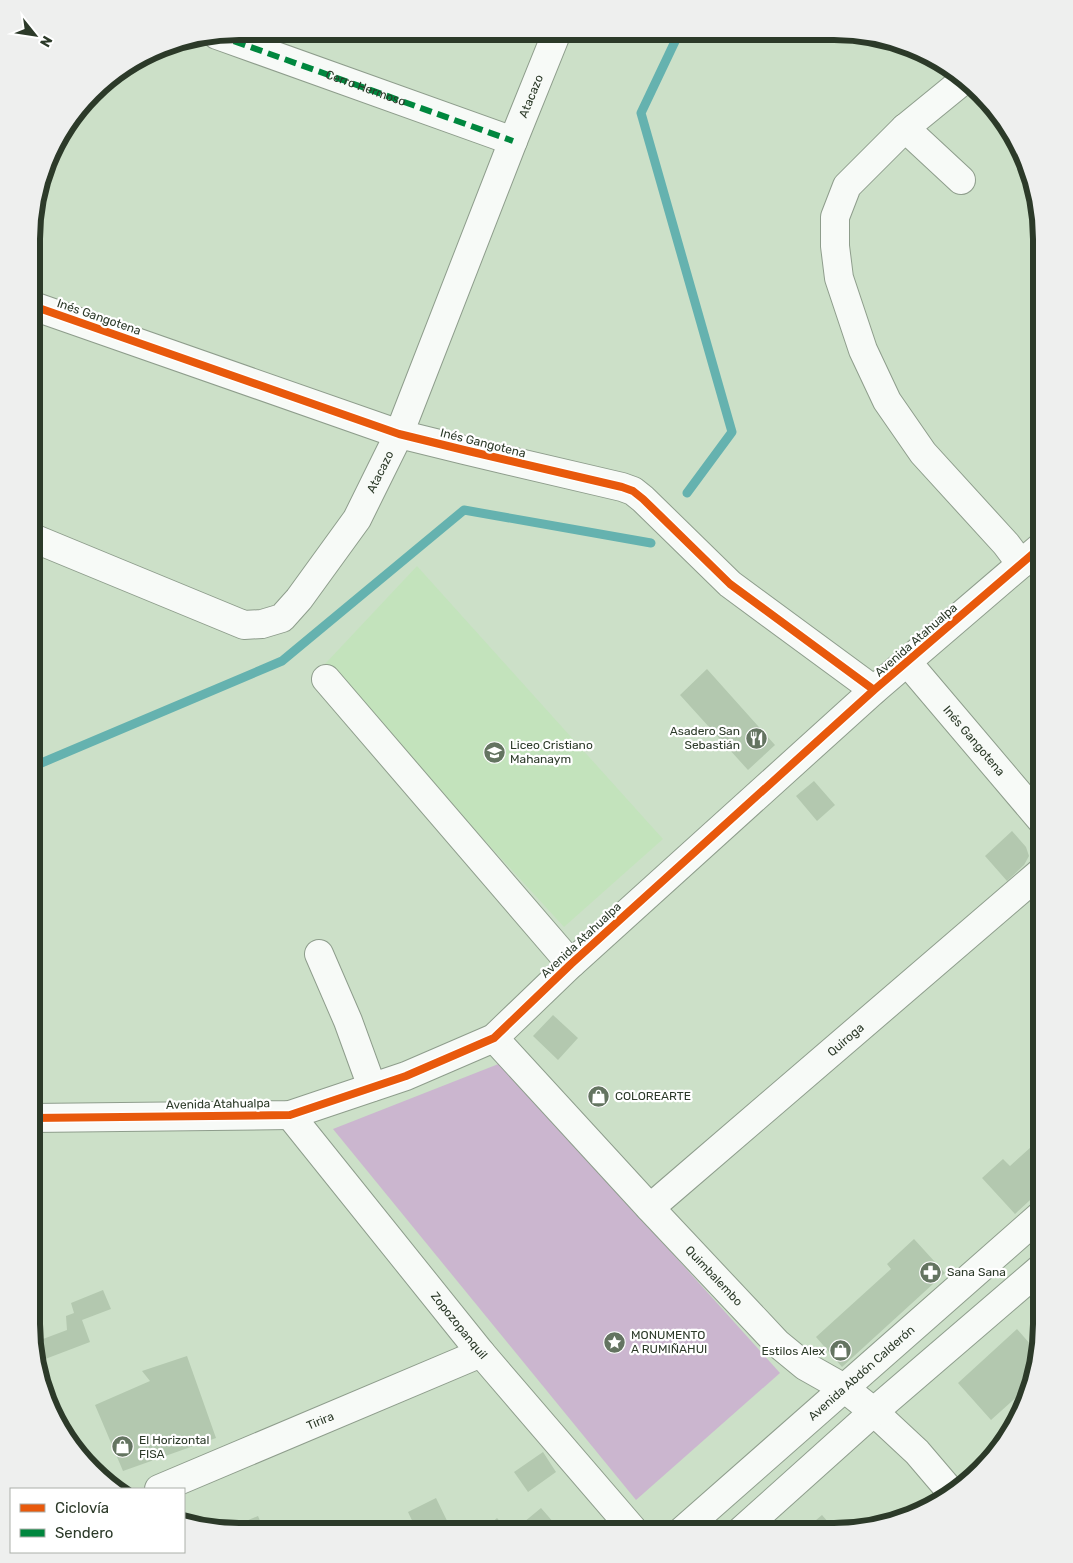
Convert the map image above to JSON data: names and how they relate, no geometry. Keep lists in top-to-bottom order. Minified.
{"streets":{"street":["Cerro Hermoso","Atacazo","Inés Gangotena","Avenida Atahualpa","Quiroga","Quimbalembo","Zopozopanquil","Avenida Abdón Calderón","Tirira"]},"crossings":[["Cerro Hermoso","Atacazo"],["Atacazo","Inés Gangotena"],["Inés Gangotena","Avenida Atahualpa"],["Avenida Atahualpa","Quimbalembo"],["Avenida Atahualpa","Zopozopanquil"],["Quiroga","Quimbalembo"],["Quimbalembo","Avenida Abdón Calderón"],["Zopozopanquil","Tirira"]],"places":{"restaurant":["Asadero San Sebastián"],"school or university":["Liceo Cristiano Mahanaym"],"shop":["COLOREARTE","Estilos Alex","El Horizontal FISA"],"pharmacy":["Sana Sana"],"place":["MONUMENTO A RUMIÑAHUI"]},"legend":["Ciclovía","Sendero"],"north":"bottom right"}
